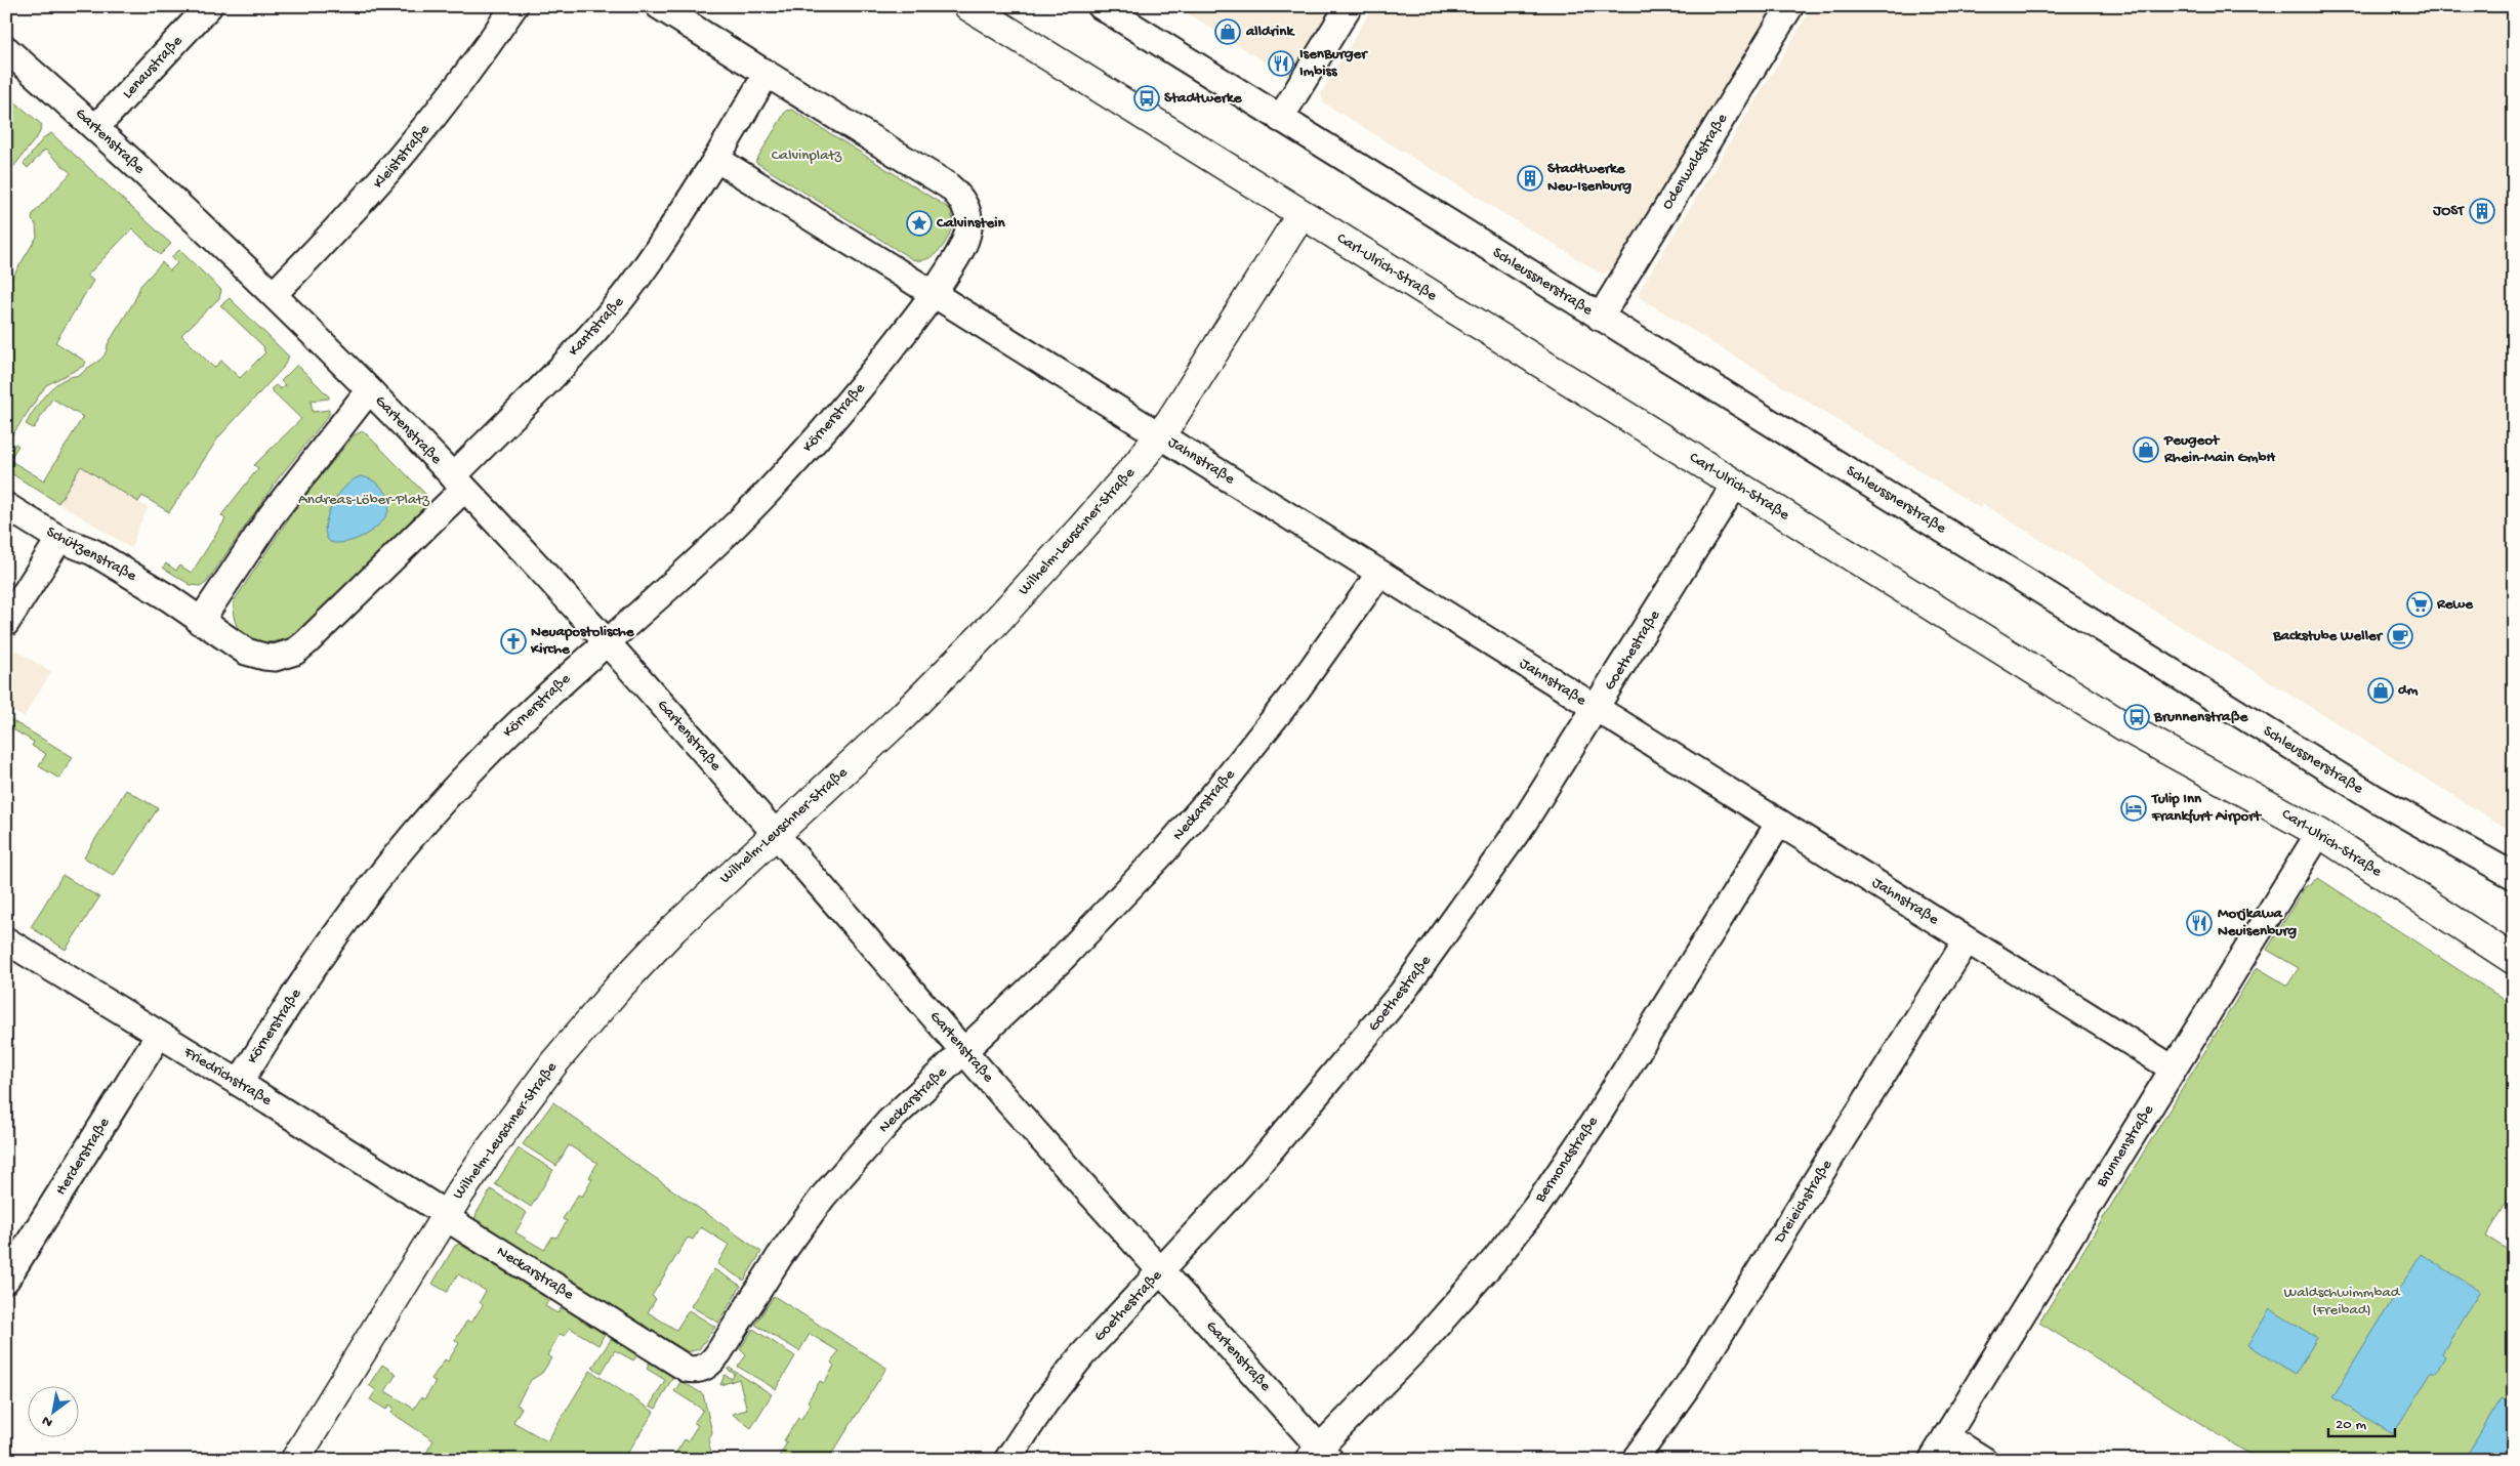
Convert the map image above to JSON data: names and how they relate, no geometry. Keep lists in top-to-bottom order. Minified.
{"streets":{"main road":["Carl-Ulrich-Straße","Wilhelm-Leuschner-Straße"],"street":["Lenaustraße","Gartenstraße","Kleiststraße","Odenwaldstraße","Schleussnerstraße","Kantstraße","Körnerstraße","Jahnstraße","Schützenstraße","Goethestraße","Neckarstraße","Friedrichstraße","Brunnenstraße","Herderstraße","Bermondstraße","Dreieichstraße"]},"crossings":[["Lenaustraße","Gartenstraße"],["Gartenstraße","Kleiststraße"],["Gartenstraße","Kantstraße"],["Gartenstraße","Körnerstraße"],["Gartenstraße","Wilhelm-Leuschner-Straße"],["Gartenstraße","Goethestraße"],["Gartenstraße","Neckarstraße"],["Gartenstraße","Bermondstraße"],["Odenwaldstraße","Schleussnerstraße"],["Carl-Ulrich-Straße","Wilhelm-Leuschner-Straße"],["Carl-Ulrich-Straße","Goethestraße"],["Carl-Ulrich-Straße","Brunnenstraße"],["Körnerstraße","Jahnstraße"],["Körnerstraße","Friedrichstraße"],["Jahnstraße","Wilhelm-Leuschner-Straße"],["Jahnstraße","Goethestraße"],["Jahnstraße","Neckarstraße"],["Jahnstraße","Brunnenstraße"],["Jahnstraße","Bermondstraße"],["Jahnstraße","Dreieichstraße"],["Wilhelm-Leuschner-Straße","Neckarstraße"],["Wilhelm-Leuschner-Straße","Friedrichstraße"],["Neckarstraße","Friedrichstraße"],["Friedrichstraße","Herderstraße"]],"parks":["Calvinplatz","Andreas-Löber-Platz","Waldschwimmbad (Freibad)"],"places":{"shop":["alldrink","Peugeot Rhein-Main GmbH","dm"],"restaurant":["IsenBurger Imbiss","Morjkawa Neuisenburg"],"bus stop":["Stadtwerke","Brunnenstraße"],"building":["Stadtwerke Neu-Isenburg","JOST"],"place":["Calvinstein"],"supermarket":["Rewe"],"cafe":["Backstube Weller"],"church":["Neuapostolische Kirche"],"hotel":["Tulip Inn Frankfurt Airport"]},"scale_bar":"20 m","north":"bottom left"}
